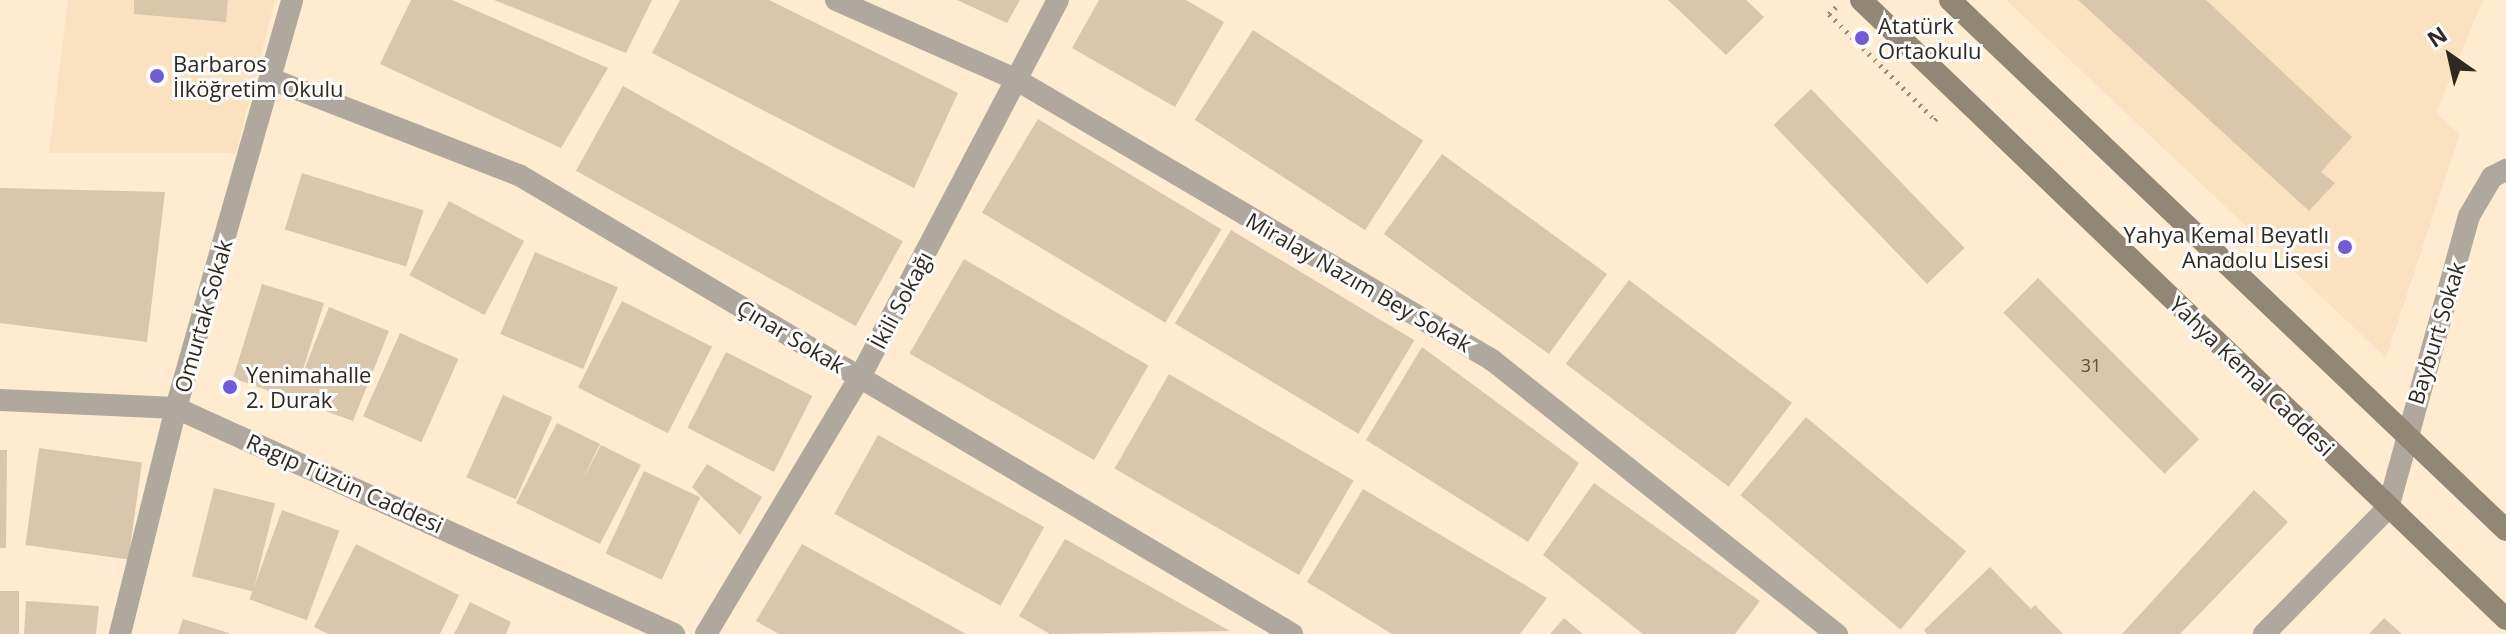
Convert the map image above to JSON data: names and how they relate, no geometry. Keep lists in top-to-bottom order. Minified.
{"streets":{"main road":["Yahya Kemal Caddesi"],"street":["Miralay Nazım Bey Sokak","İkili Sokağı","Omurtak Sokak","Bayburt Sokak","Çınar Sokak","Ragıp Tüzün Caddesi"]},"crossings":[["Miralay Nazım Bey Sokak","İkili Sokağı"],["İkili Sokağı","Çınar Sokak"],["Omurtak Sokak","Çınar Sokak"],["Omurtak Sokak","Ragıp Tüzün Caddesi"],["Bayburt Sokak","Yahya Kemal Caddesi"]],"places":["Atatürk Ortaokulu","Barbaros İlköğretim Okulu","Yahya Kemal Beyatlı Anadolu Lisesi","Yenimahalle 2. Durak"],"house_numbers":["31"],"north":"top left"}
